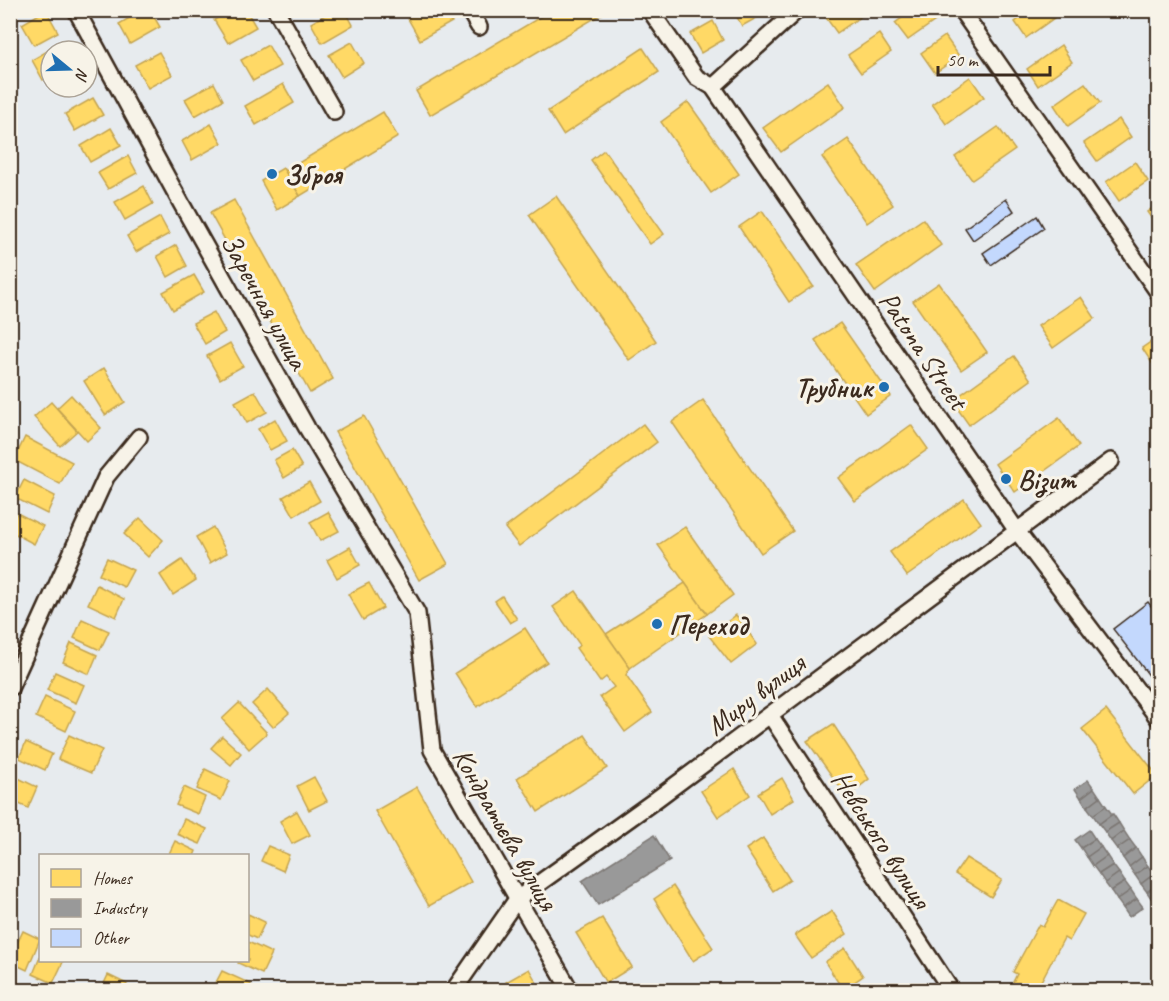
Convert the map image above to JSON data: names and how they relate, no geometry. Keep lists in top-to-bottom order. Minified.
{"streets":{"street":["Заречная улица","Patona Street","Миру вулиця","Кондратьєва вулиця","Невського вулиця"]},"crossings":[["Заречная улица","Кондратьєва вулиця"],["Patona Street","Миру вулиця"],["Миру вулиця","Кондратьєва вулиця"],["Миру вулиця","Невського вулиця"]],"places":["Зброя","Трубник","Візит","Переход"],"legend":["Homes","Industry","Other"],"scale_bar":"50 m","north":"right"}
